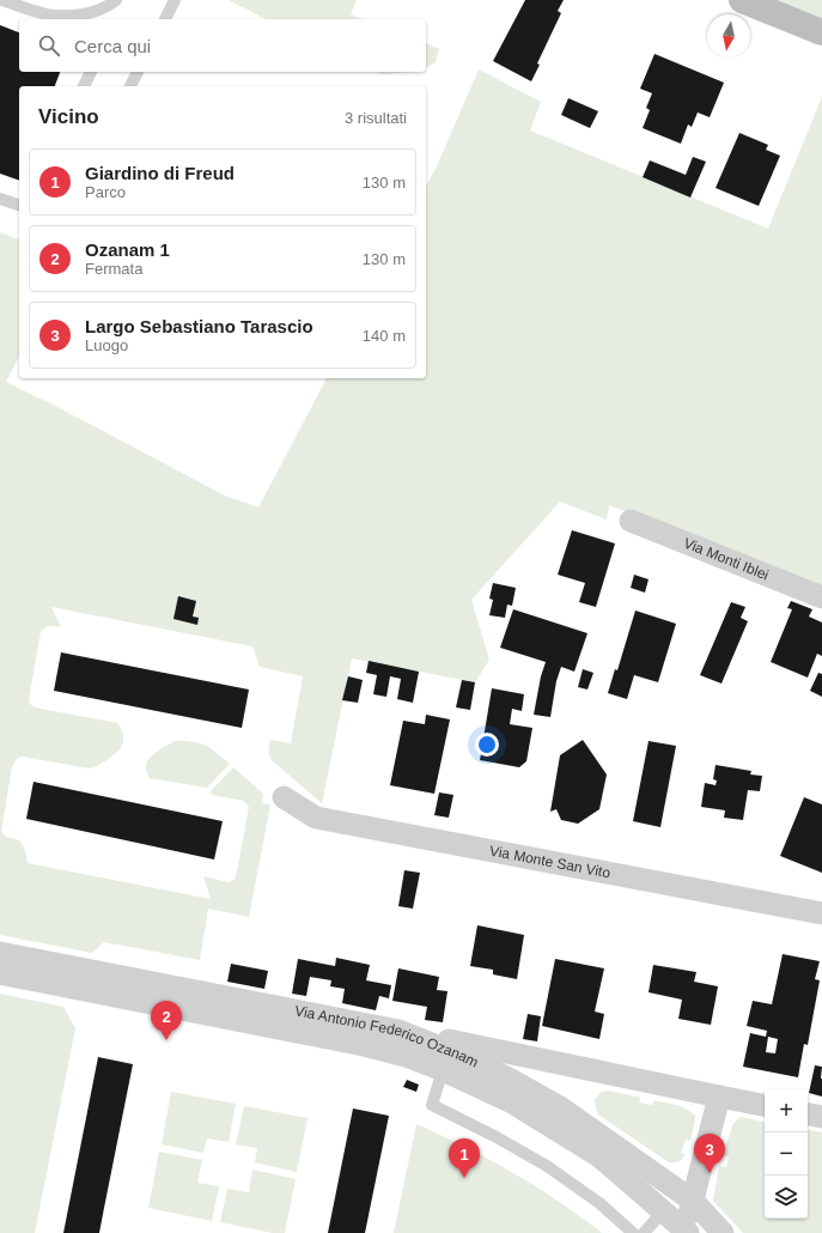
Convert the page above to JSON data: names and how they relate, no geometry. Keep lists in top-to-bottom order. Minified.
{"streets":{"street":["Via Monti Iblei","Via Monte San Vito","Via Antonio Federico Ozanam"]},"north":"bottom","page":{"search":"Cerca qui","heading":["Vicino","3 risultati"],"list":[{"mark":"1","name":"Giardino di Freud","note":"Parco","value":"130 m"},{"mark":"2","name":"Ozanam 1","note":"Fermata","value":"130 m"},{"mark":"3","name":"Largo Sebastiano Tarascio","note":"Luogo","value":"140 m"}],"pins":["2","3","1"],"map_buttons":["+","−"]}}
